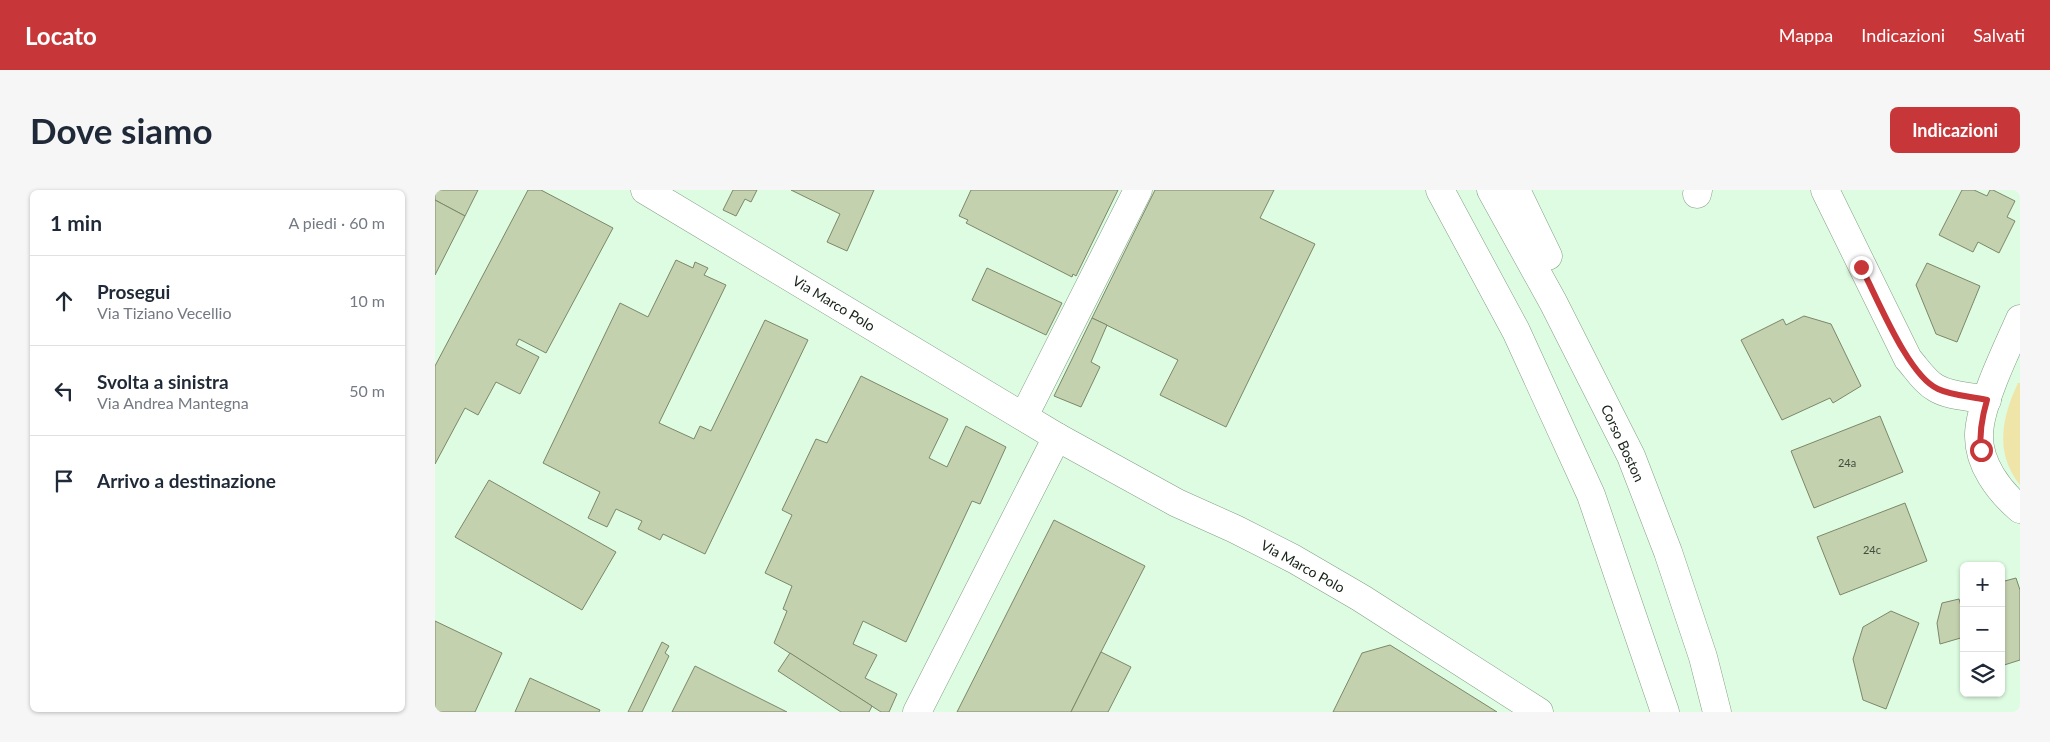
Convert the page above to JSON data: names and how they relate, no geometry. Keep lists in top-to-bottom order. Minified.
{"streets":{"main road":["Via Marco Polo","Corso Boston"]},"house_numbers":["24a","24c"],"page":{"header":"Locato","nav":["Mappa","Indicazioni","Salvati"],"buttons":"Indicazioni","title":"Dove siamo","heading":["1 min","A piedi · 60 m"],"list":[["Prosegui","Via Tiziano Vecellio","10 m"],["Svolta a sinistra","Via Andrea Mantegna","50 m"],"Arrivo a destinazione"],"map_buttons":["+","−"]}}
